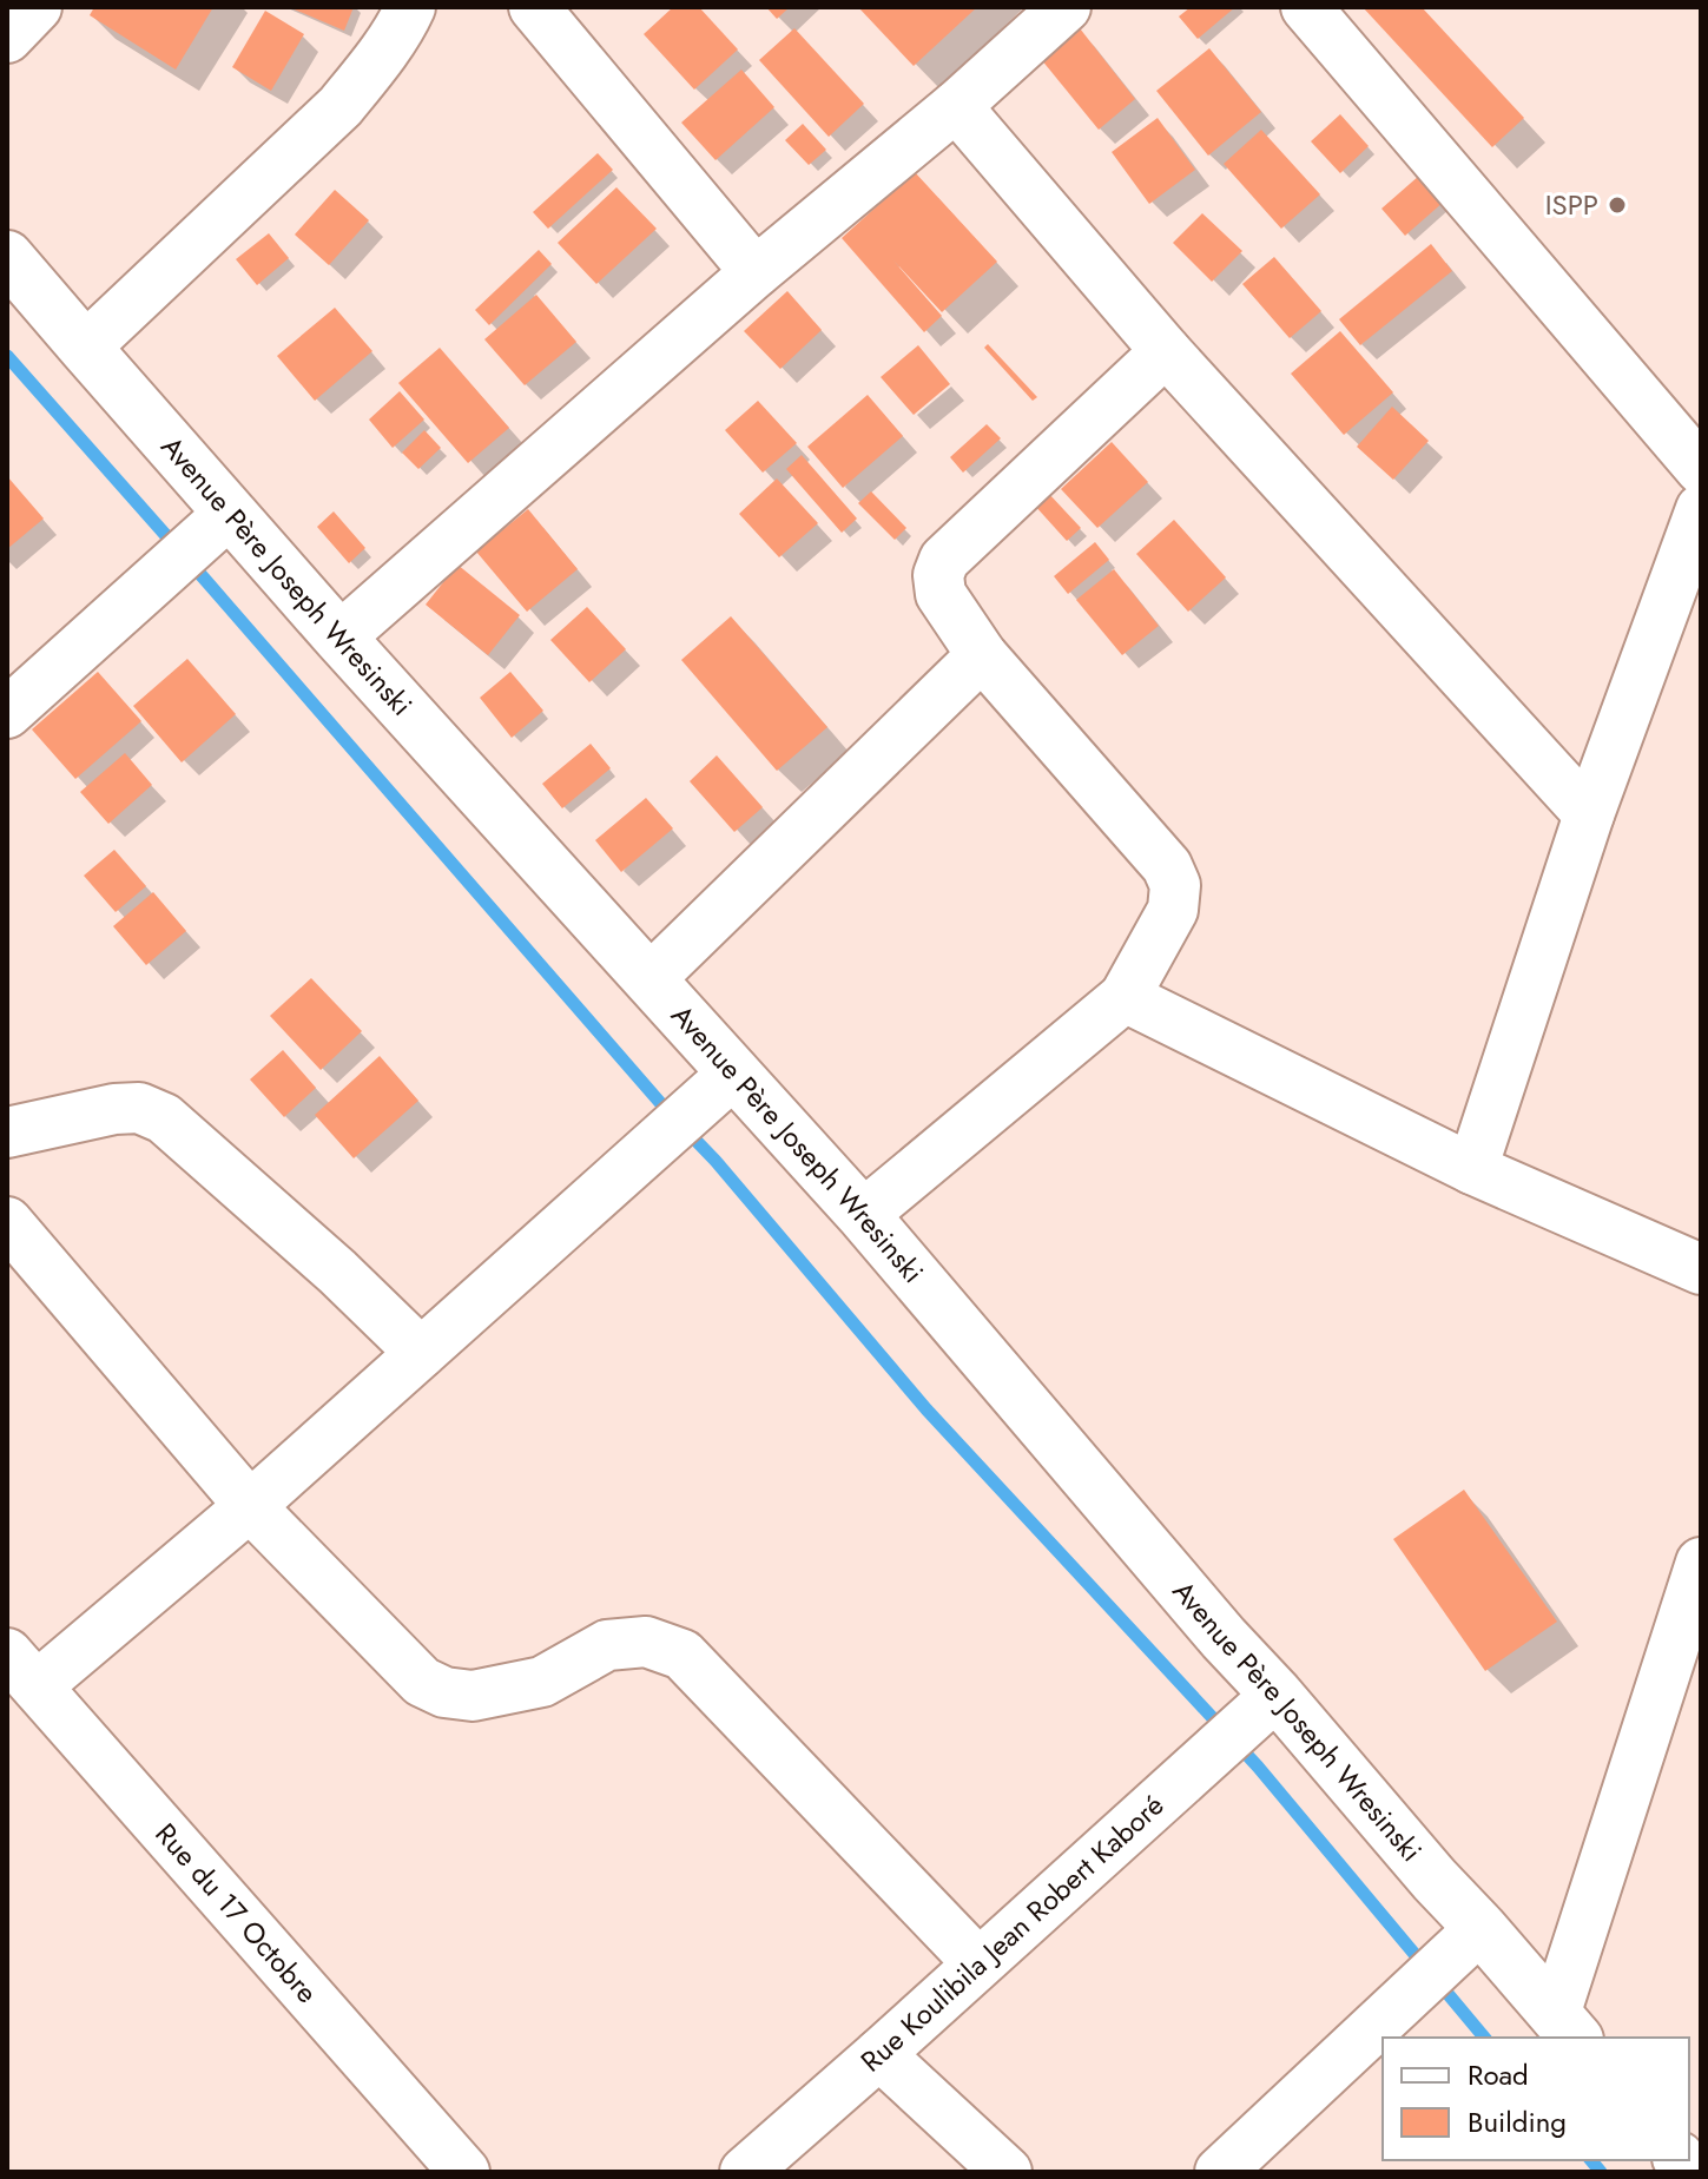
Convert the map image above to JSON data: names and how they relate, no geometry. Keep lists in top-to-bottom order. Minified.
{"streets":{"street":["Avenue Père Joseph Wresinski","Rue du 17 Octobre","Rue Koulibila Jean Robert Kaboré"]},"crossings":[["Avenue Père Joseph Wresinski","Rue Koulibila Jean Robert Kaboré"]],"places":["ISPP"],"legend":["Road","Building"]}
